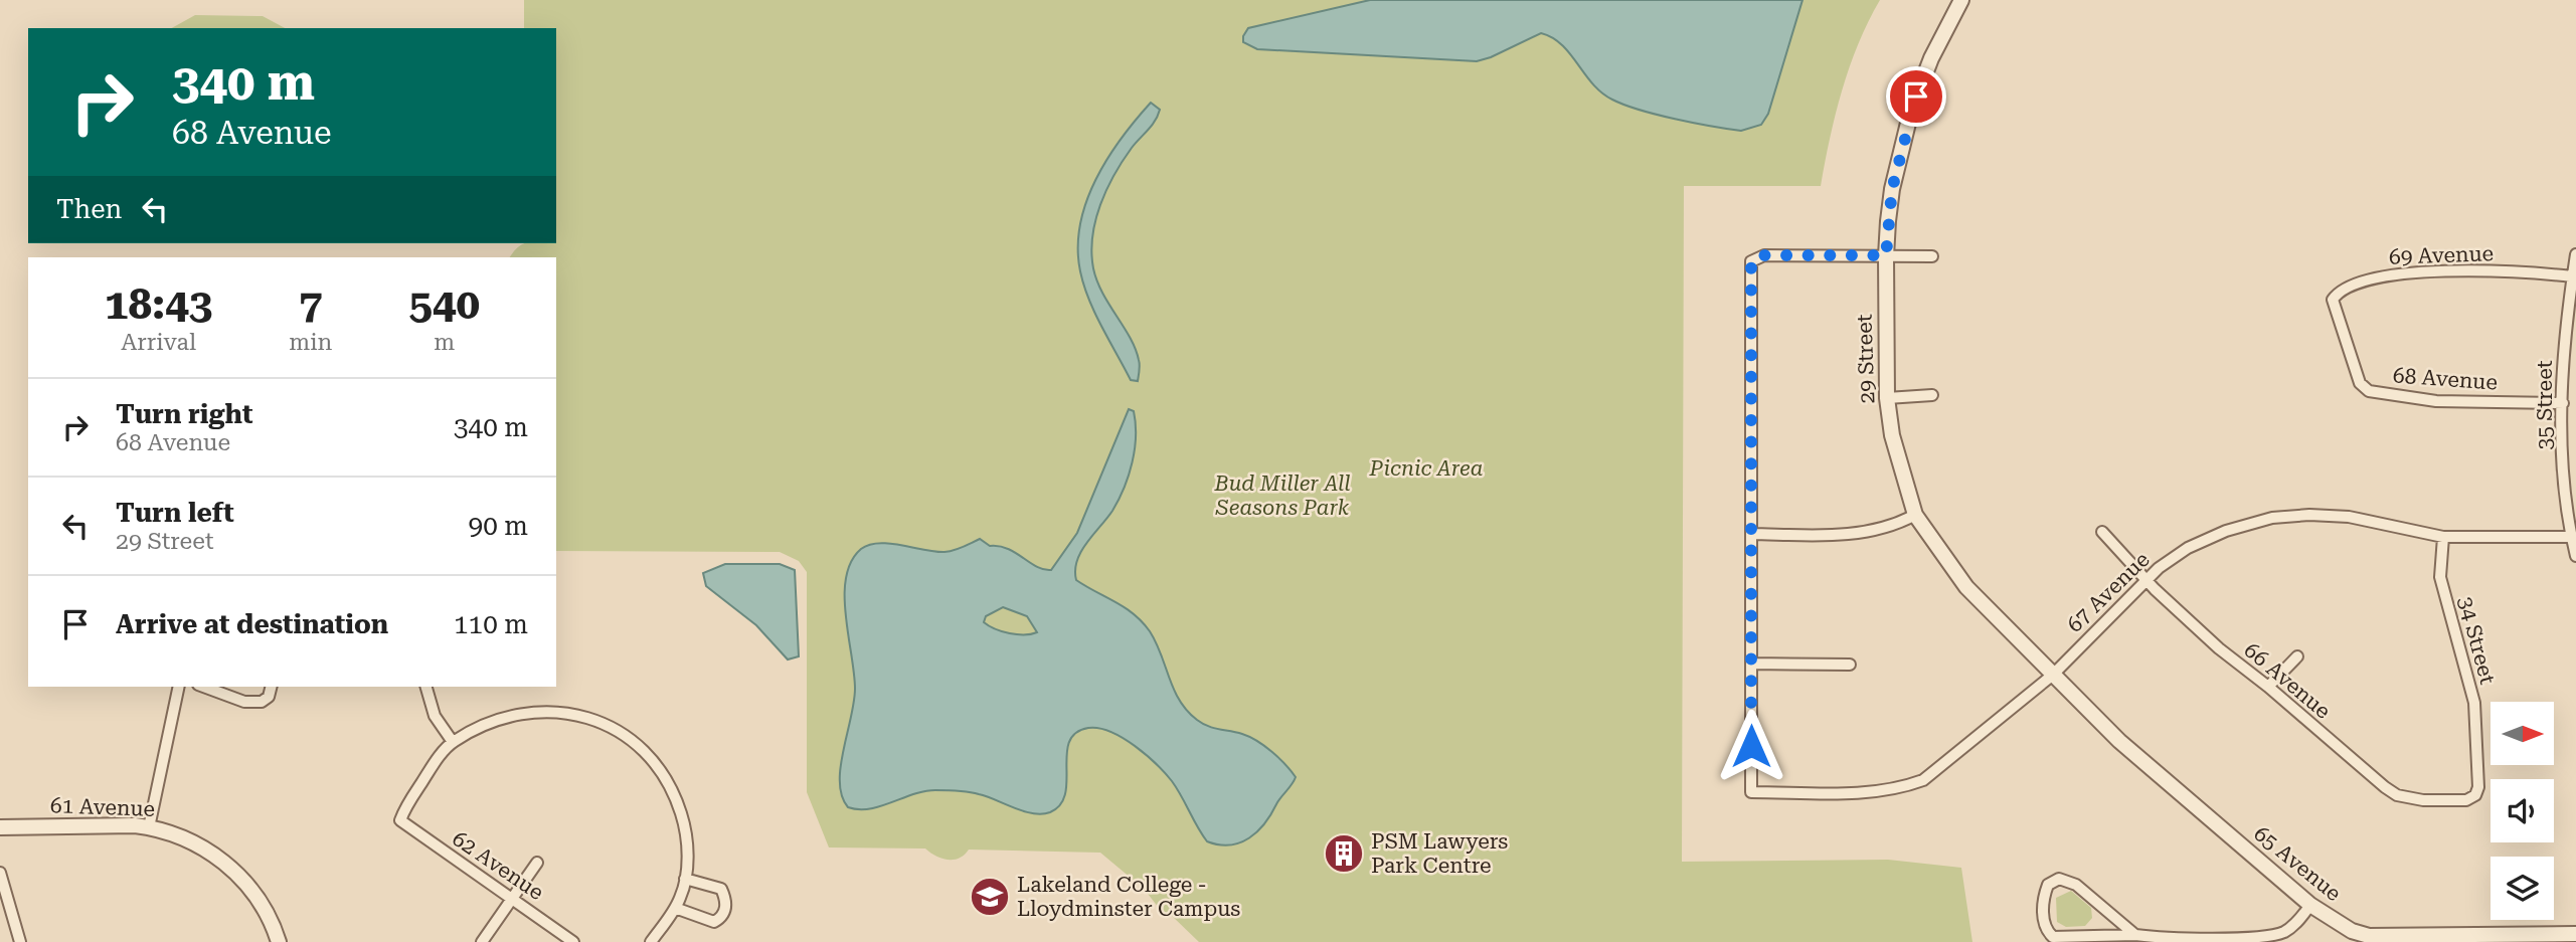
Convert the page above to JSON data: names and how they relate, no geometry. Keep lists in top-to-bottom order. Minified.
{"streets":{"street":["69 Avenue","29 Street","68 Avenue","35 Street","67 Avenue","34 Street","66 Avenue","61 Avenue","65 Avenue","62 Avenue"]},"crossings":[["69 Avenue","68 Avenue"],["69 Avenue","35 Street"],["29 Street","67 Avenue"],["29 Street","65 Avenue"],["68 Avenue","35 Street"],["35 Street","67 Avenue"],["67 Avenue","34 Street"],["67 Avenue","66 Avenue"],["67 Avenue","65 Avenue"],["34 Street","66 Avenue"]],"parks":["Picnic Area","Bud Miller All Seasons Park"],"places":{"building":["PSM Lawyers Park Centre"],"school or university":["Lakeland College - Lloydminster Campus"]},"north":"right","page":{"turn":["340 m","68 Avenue"],"then":"Then","eta":["18:43","Arrival","7","min","540","m"],"list":[{"name":"Turn right","note":"68 Avenue","value":"340 m"},{"name":"Turn left","note":"29 Street","value":"90 m"},{"name":"Arrive at destination","value":"110 m"}]}}
